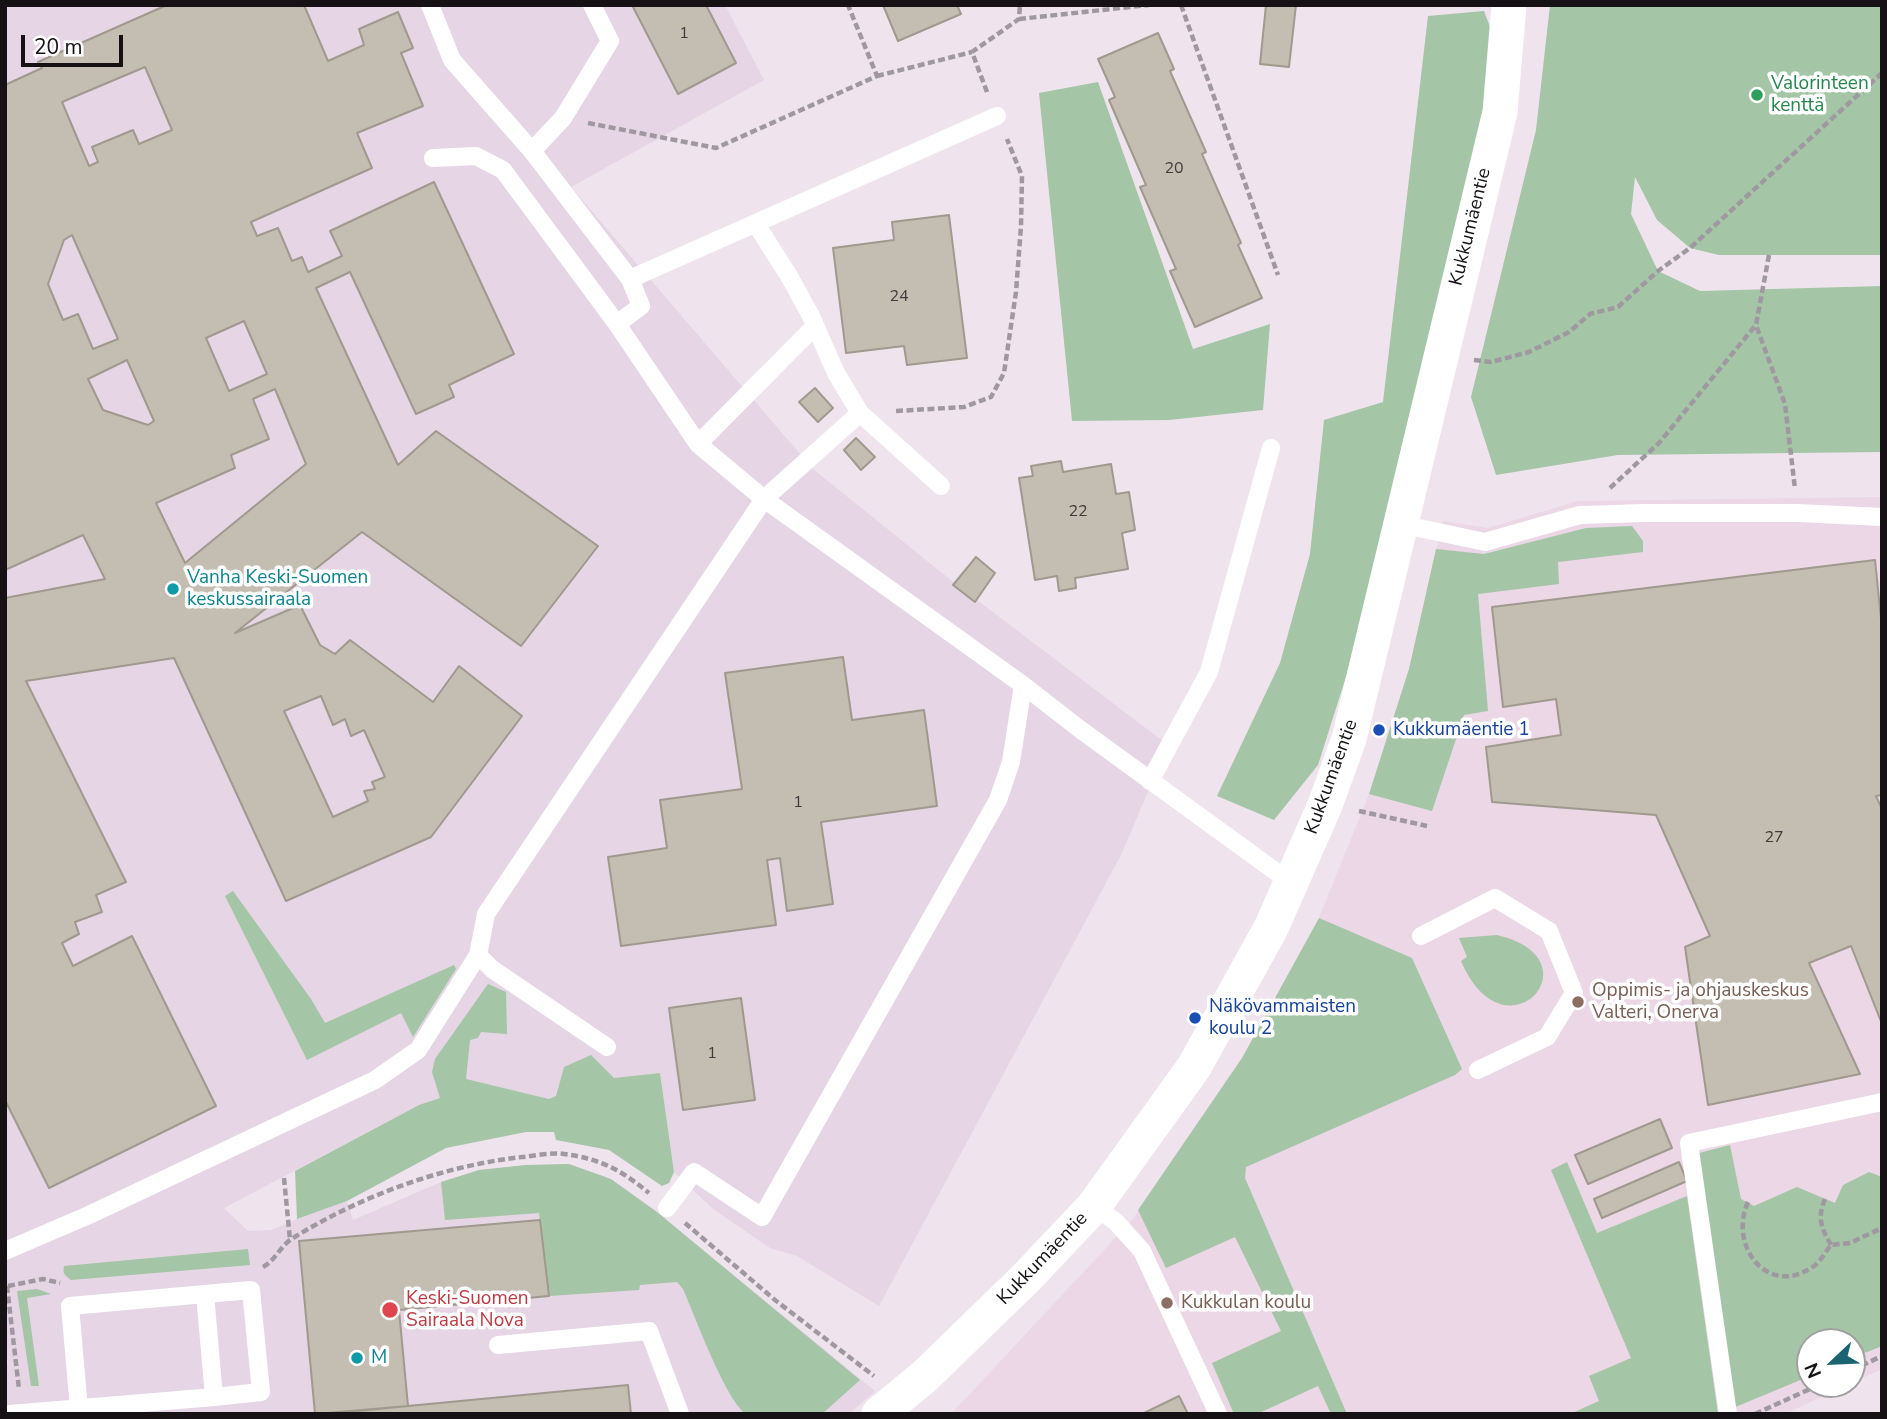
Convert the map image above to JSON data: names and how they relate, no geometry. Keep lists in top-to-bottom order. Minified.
{"streets":{"street":["Kukkumäentie"]},"places":["Valorinteen kenttä","Vanha Keski-Suomen keskussairaala","Kukkumäentie 1","Oppimis- ja ohjauskeskus Valteri, Onerva","Näkövammaisten koulu 2","Kukkulan koulu","Keski-Suomen Sairaala Nova","M"],"house_numbers":["1","20","24","22","1","27","1"],"scale_bar":"20 m","north":"bottom left"}
